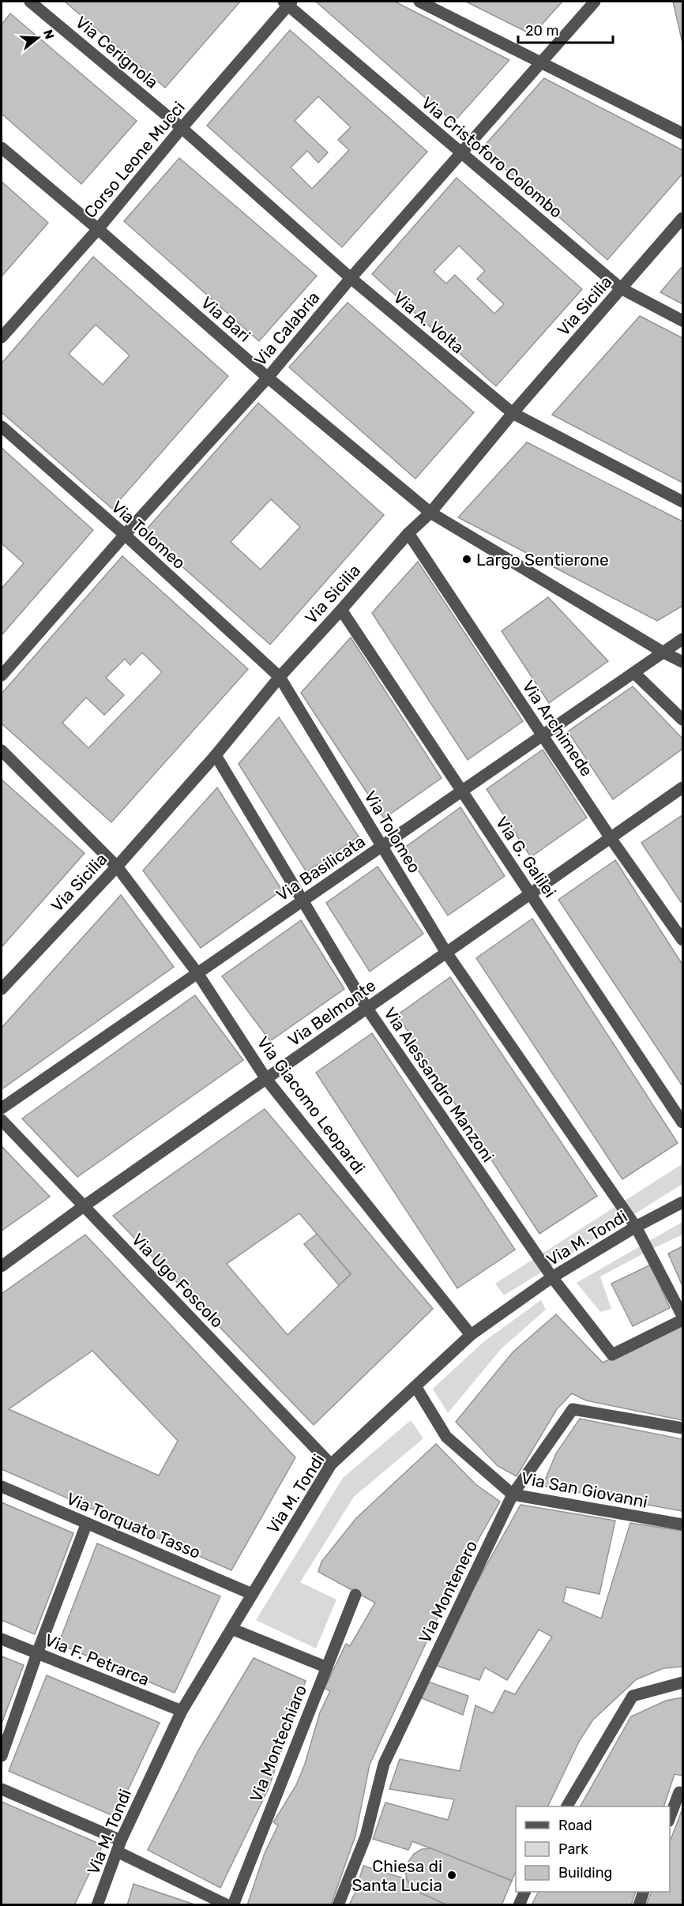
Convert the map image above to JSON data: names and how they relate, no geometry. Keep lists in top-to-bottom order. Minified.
{"streets":{"street":["Via Cerignola","Via Cristoforo Colombo","Corso Leone Mucci","Via Sicilia","Via Bari","Via A. Volta","Via Calabria","Via Tolomeo","Via Archimede","Via G. Galilei","Via Basilicata","Via Belmonte","Via Alessandro Manzoni","Via Giacomo Leopardi","Via M. Tondi","Via Ugo Foscolo","Via San Giovanni","Via Torquato Tasso","Via Montenero","Via F. Petrarca","Via Montechiaro"]},"crossings":[["Via Cerignola","Corso Leone Mucci"],["Via Cerignola","Via A. Volta"],["Via Cristoforo Colombo","Corso Leone Mucci"],["Via Cristoforo Colombo","Via Sicilia"],["Via Cristoforo Colombo","Via Calabria"],["Corso Leone Mucci","Via Bari"],["Corso Leone Mucci","Via A. Volta"],["Via Sicilia","Via Bari"],["Via Sicilia","Via A. Volta"],["Via Sicilia","Via Tolomeo"],["Via Sicilia","Via Archimede"],["Via Sicilia","Via G. Galilei"],["Via Sicilia","Via Alessandro Manzoni"],["Via Sicilia","Via Giacomo Leopardi"],["Via Bari","Via Calabria"],["Via Bari","Via Basilicata"],["Via A. Volta","Via Calabria"],["Via Calabria","Via Tolomeo"],["Via Tolomeo","Via Basilicata"],["Via Tolomeo","Via Belmonte"],["Via Tolomeo","Via Alessandro Manzoni"],["Via Tolomeo","Via M. Tondi"],["Via Archimede","Via Basilicata"],["Via Archimede","Via Belmonte"],["Via G. Galilei","Via Basilicata"],["Via G. Galilei","Via Belmonte"],["Via Basilicata","Via Alessandro Manzoni"],["Via Basilicata","Via Giacomo Leopardi"],["Via Belmonte","Via Alessandro Manzoni"],["Via Belmonte","Via Giacomo Leopardi"],["Via Belmonte","Via Ugo Foscolo"],["Via Alessandro Manzoni","Via M. Tondi"],["Via Giacomo Leopardi","Via M. Tondi"],["Via M. Tondi","Via Ugo Foscolo"],["Via M. Tondi","Via San Giovanni"],["Via M. Tondi","Via Torquato Tasso"],["Via M. Tondi","Via F. Petrarca"],["Via San Giovanni","Via Montenero"]],"places":["Largo Sentierone","Chiesa di Santa Lucia"],"legend":["Road","Park","Building"],"scale_bar":"20 m","north":"right"}
